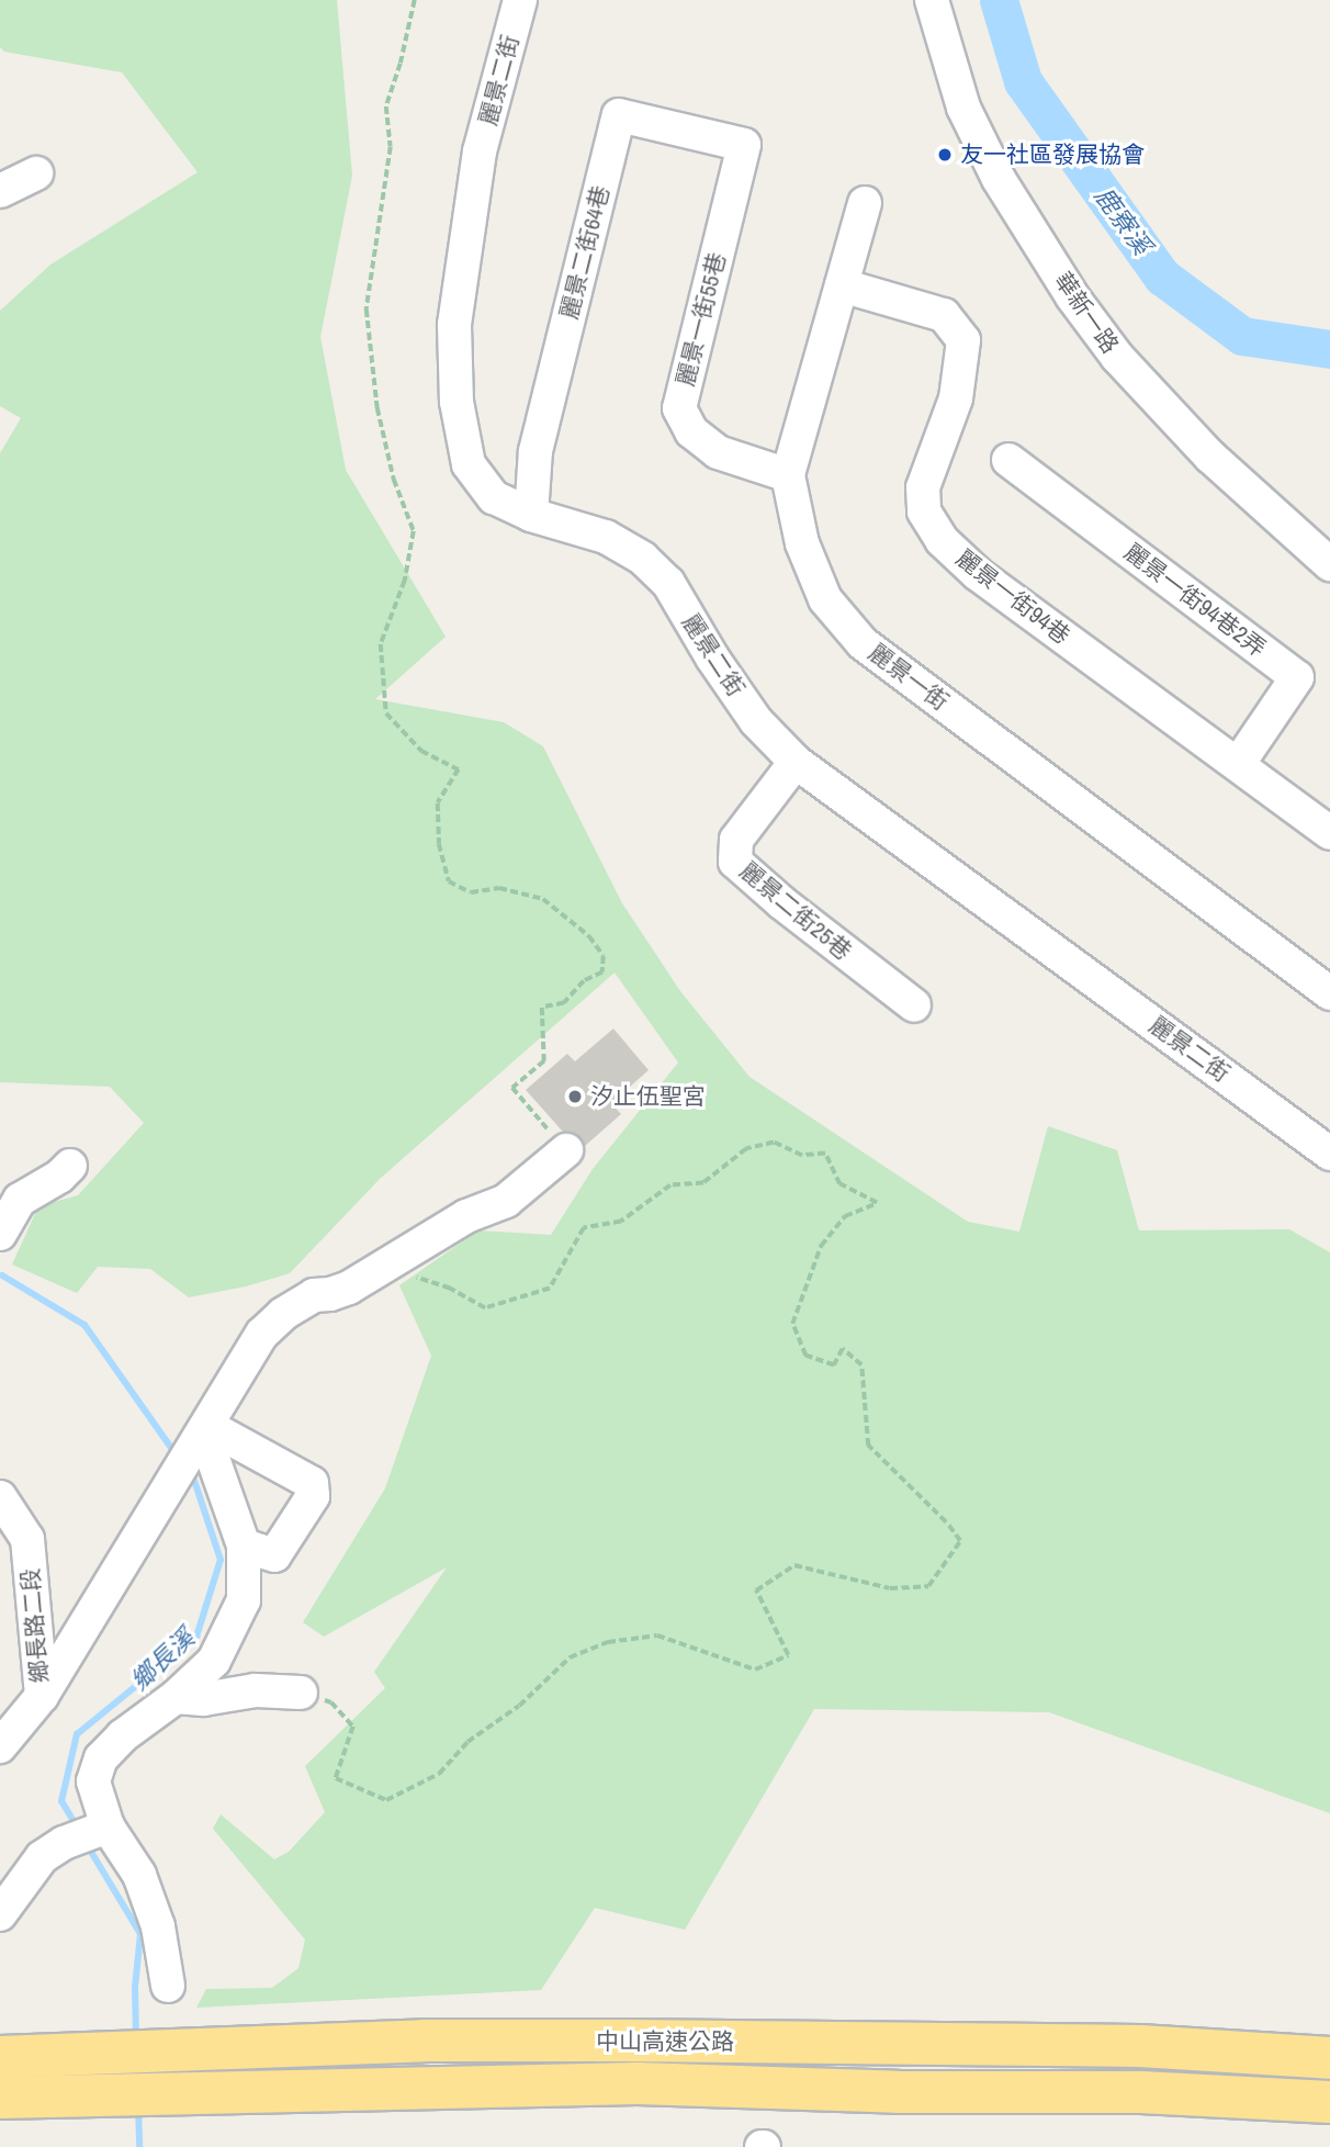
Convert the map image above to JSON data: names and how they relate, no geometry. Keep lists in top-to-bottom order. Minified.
{"streets":{"highway":["中山高速公路"],"street":["麗景二街","麗景二街64巷","華新一路","麗景一街55巷","麗景一街94巷","麗景一街94巷2弄","麗景一街","麗景二街25巷","鄉長路二段"]},"crossings":[["麗景二街","麗景二街64巷"],["麗景二街","麗景二街25巷"],["麗景二街64巷","麗景一街55巷"],["麗景一街55巷","麗景一街"],["麗景一街94巷","麗景一街94巷2弄"],["麗景一街94巷","麗景一街"]],"water":["鹿寮溪","鄉長溪"],"places":["友一社區發展協會","汐止伍聖宮"]}
